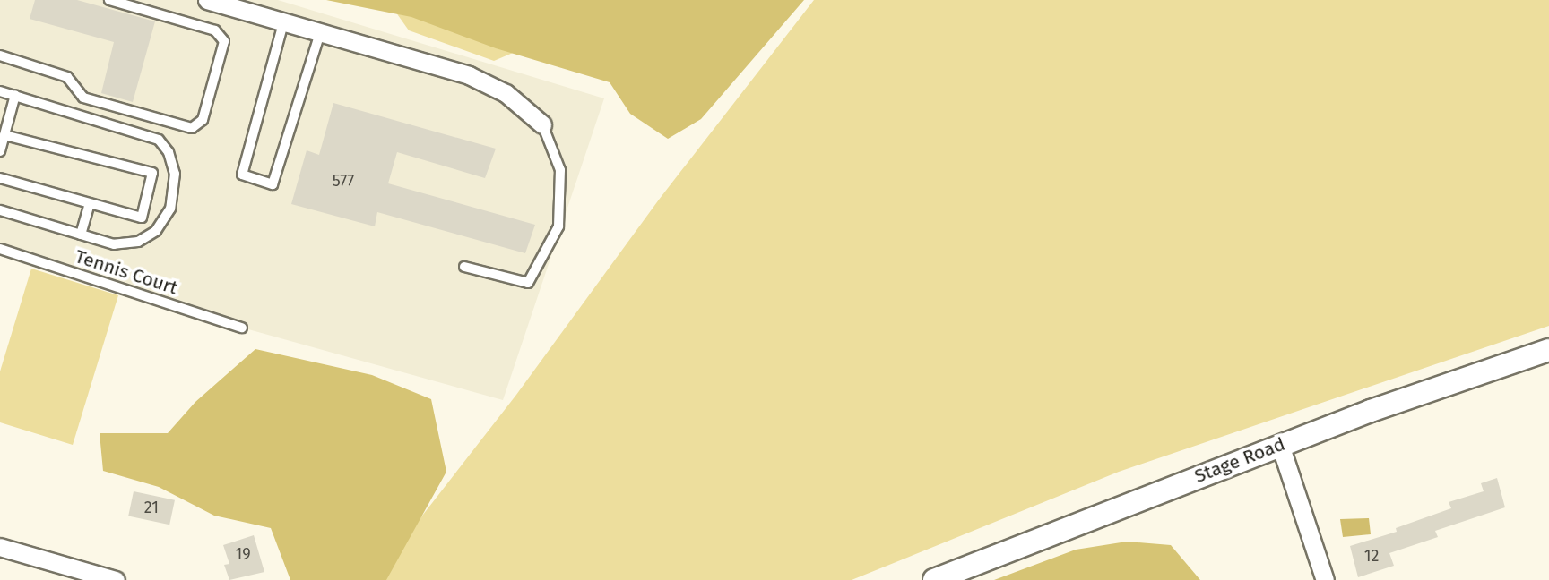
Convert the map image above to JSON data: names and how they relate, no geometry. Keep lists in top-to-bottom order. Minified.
{"streets":{"street":["Stage Road"],"lane":["Tennis Court"]},"house_numbers":["577","21","19","12"]}
